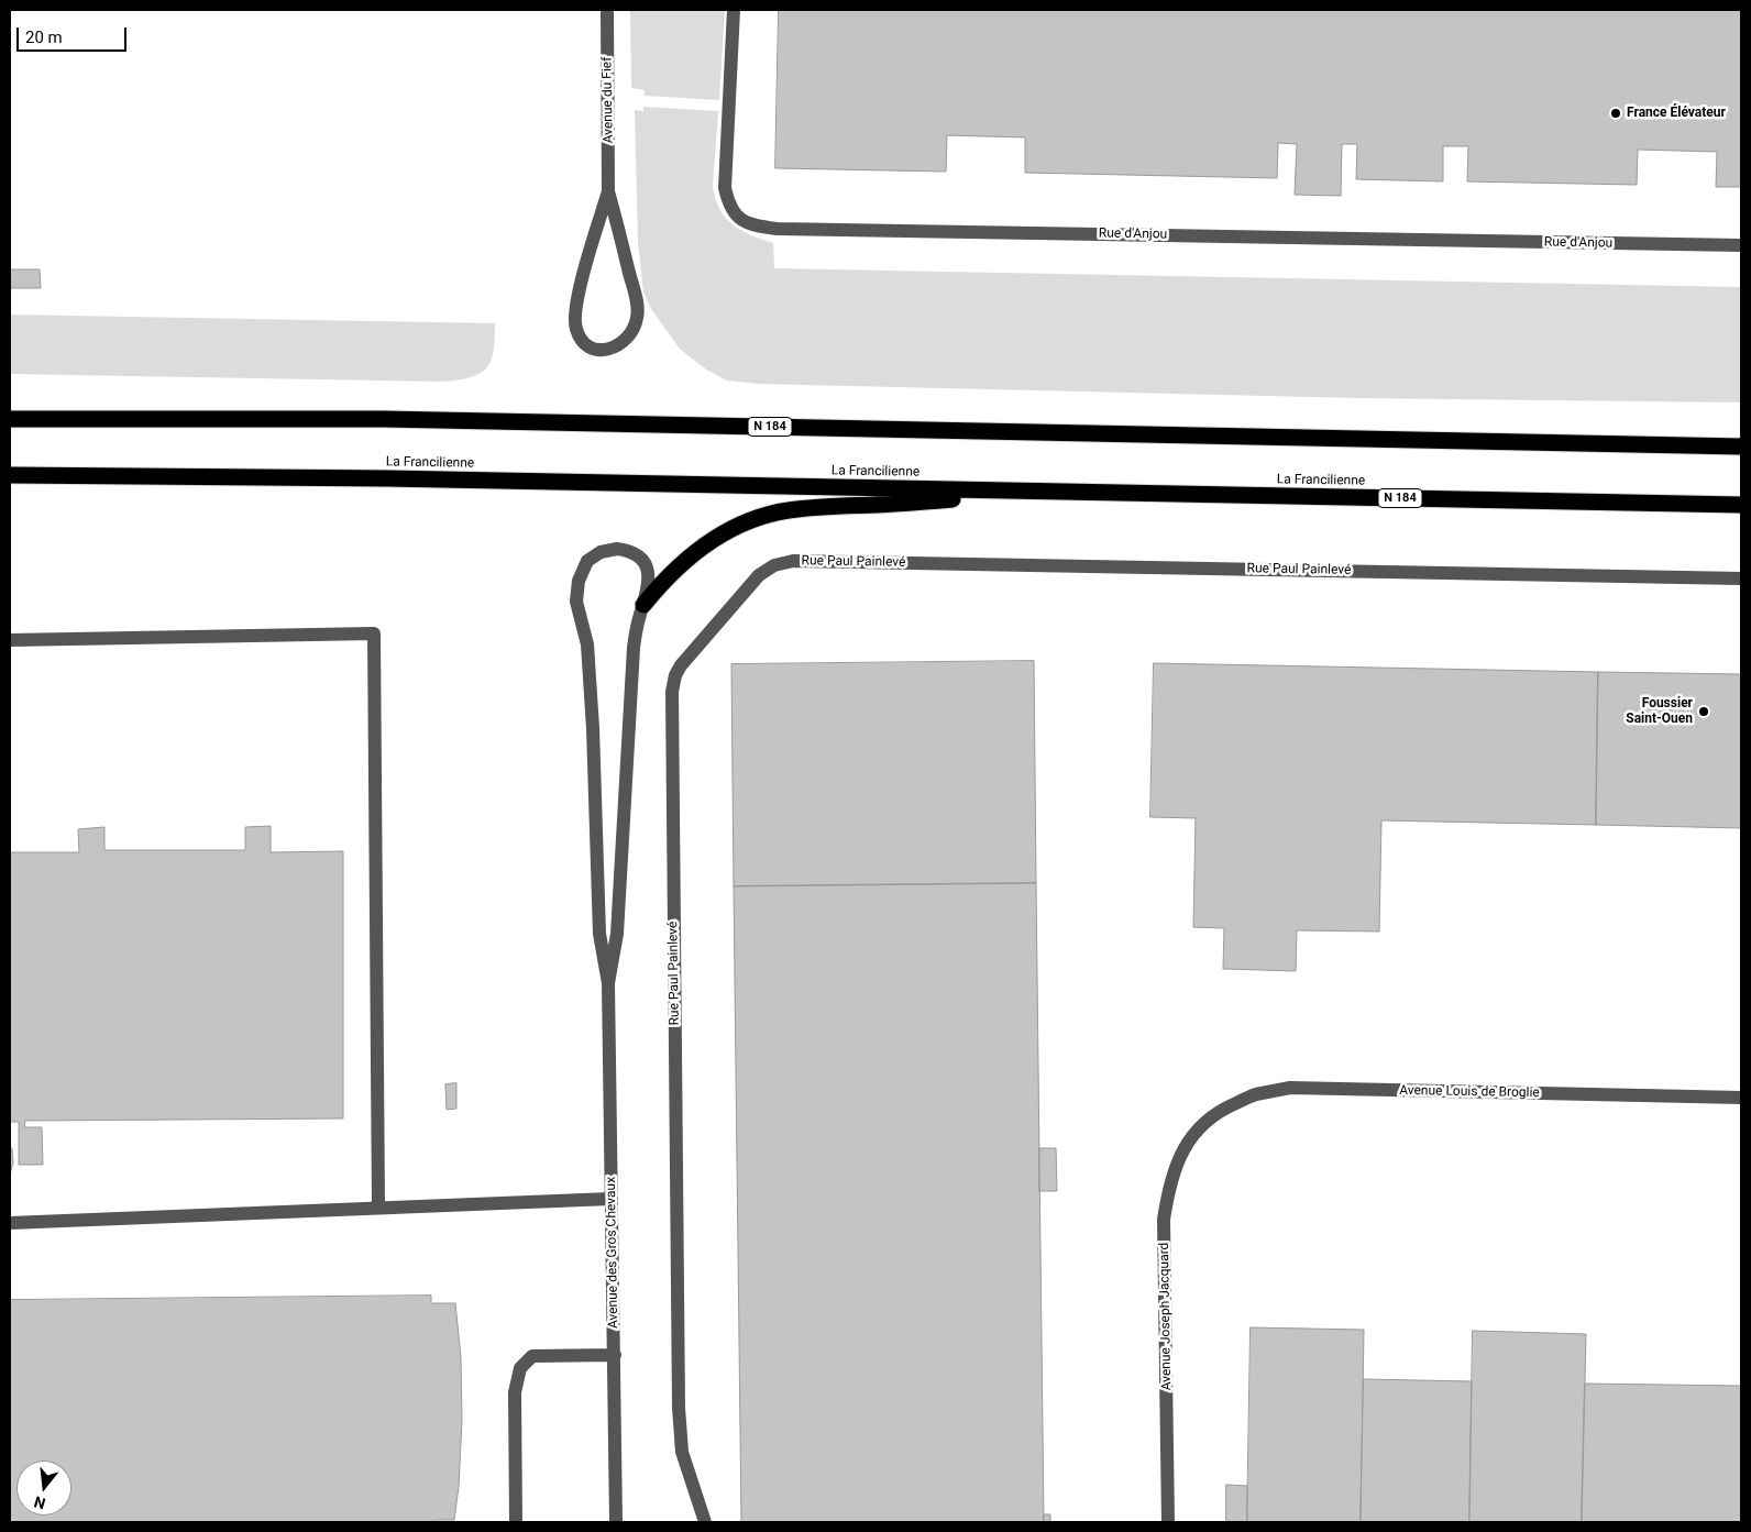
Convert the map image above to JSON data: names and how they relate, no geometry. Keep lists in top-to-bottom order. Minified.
{"streets":{"highway":["N 184","La Francilienne"],"street":["Avenue du Fief","Rue d'Anjou","Rue Paul Painlevé","Avenue Louis de Broglie","Avenue des Gros Chevaux","Avenue Joseph Jacquard"]},"crossings":[["Avenue Louis de Broglie","Avenue Joseph Jacquard"]],"places":["France Élévateur","Foussier Saint-Ouen"],"scale_bar":"20 m","north":"bottom"}
